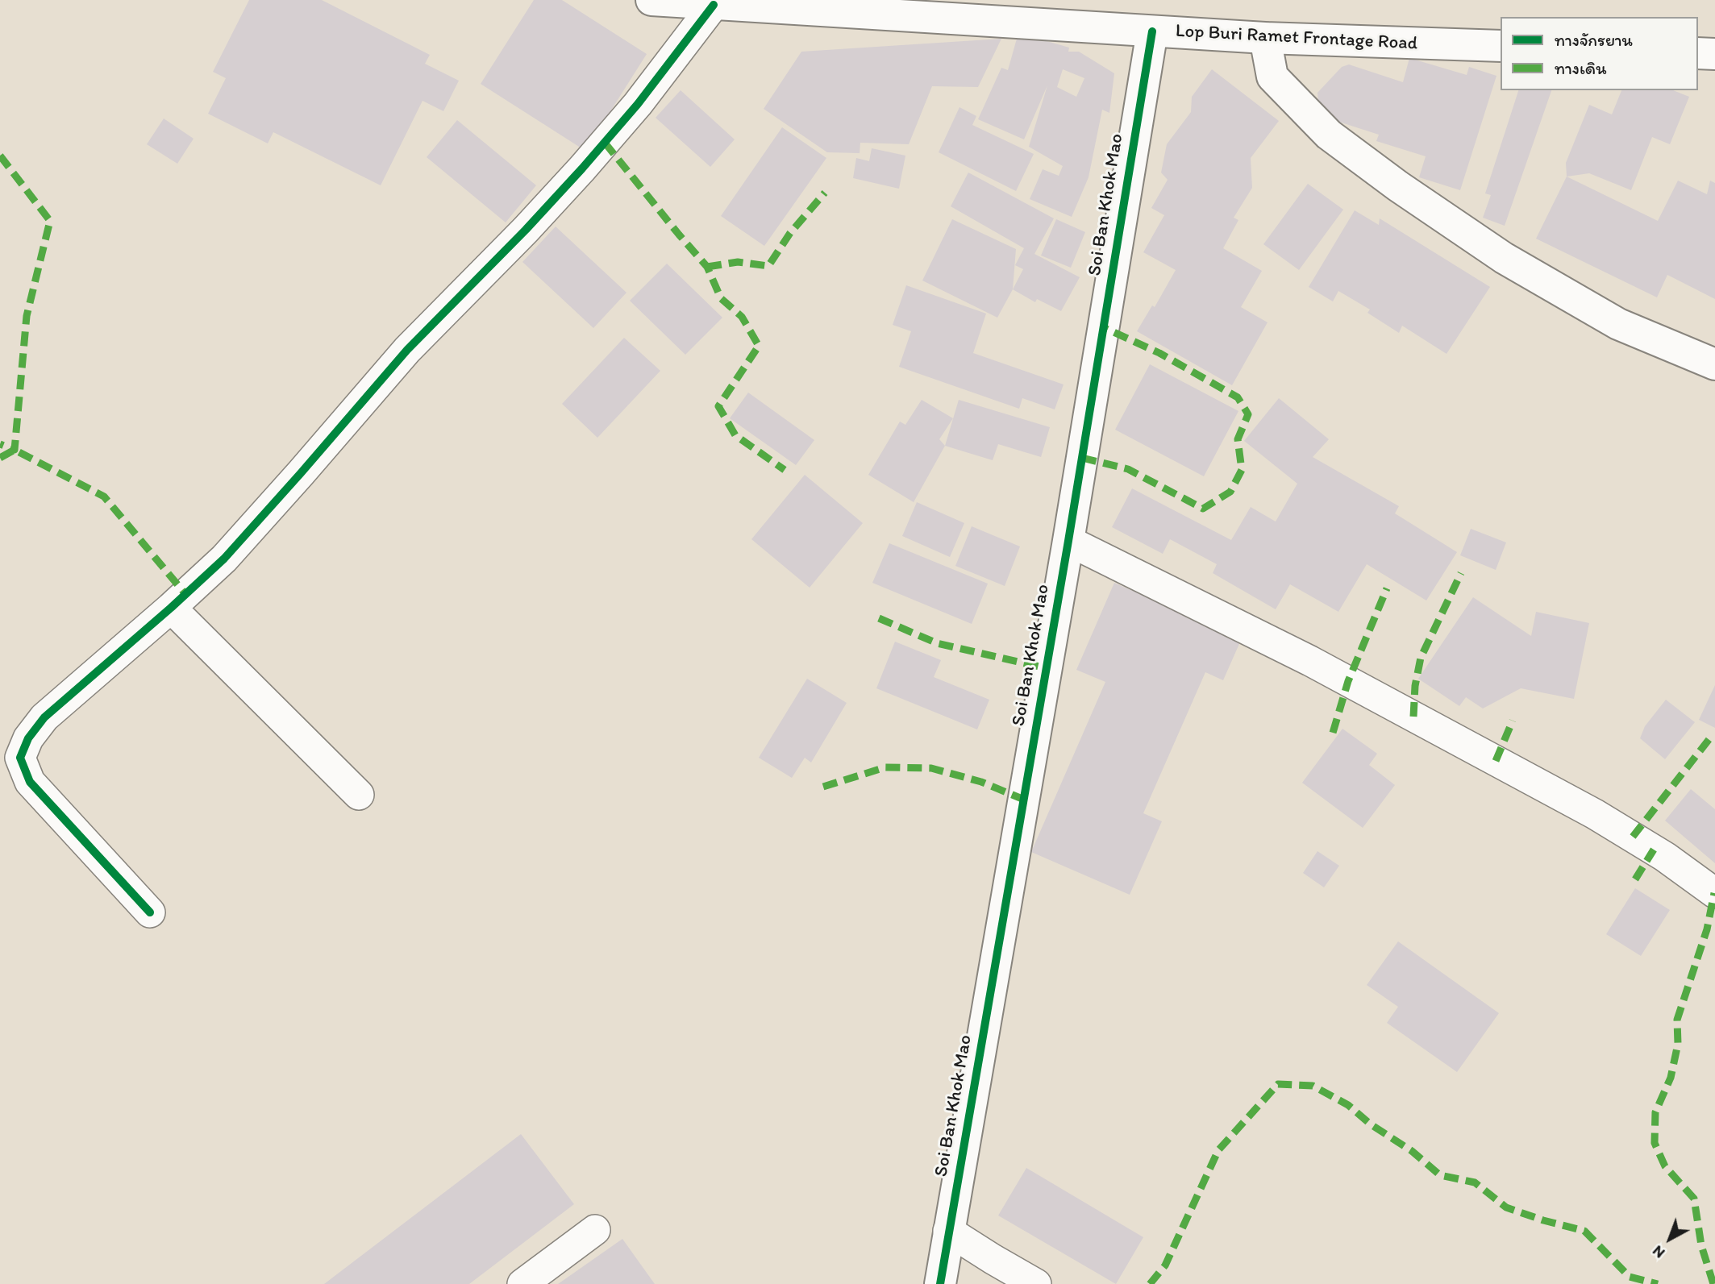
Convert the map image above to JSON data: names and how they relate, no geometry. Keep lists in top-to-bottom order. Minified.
{"streets":{"street":["Lop Buri Ramet Frontage Road","Soi Ban Khok Mao"]},"crossings":[["Lop Buri Ramet Frontage Road","Soi Ban Khok Mao"]],"legend":["ทางจักรยาน","ทางเดิน"],"north":"bottom left"}
